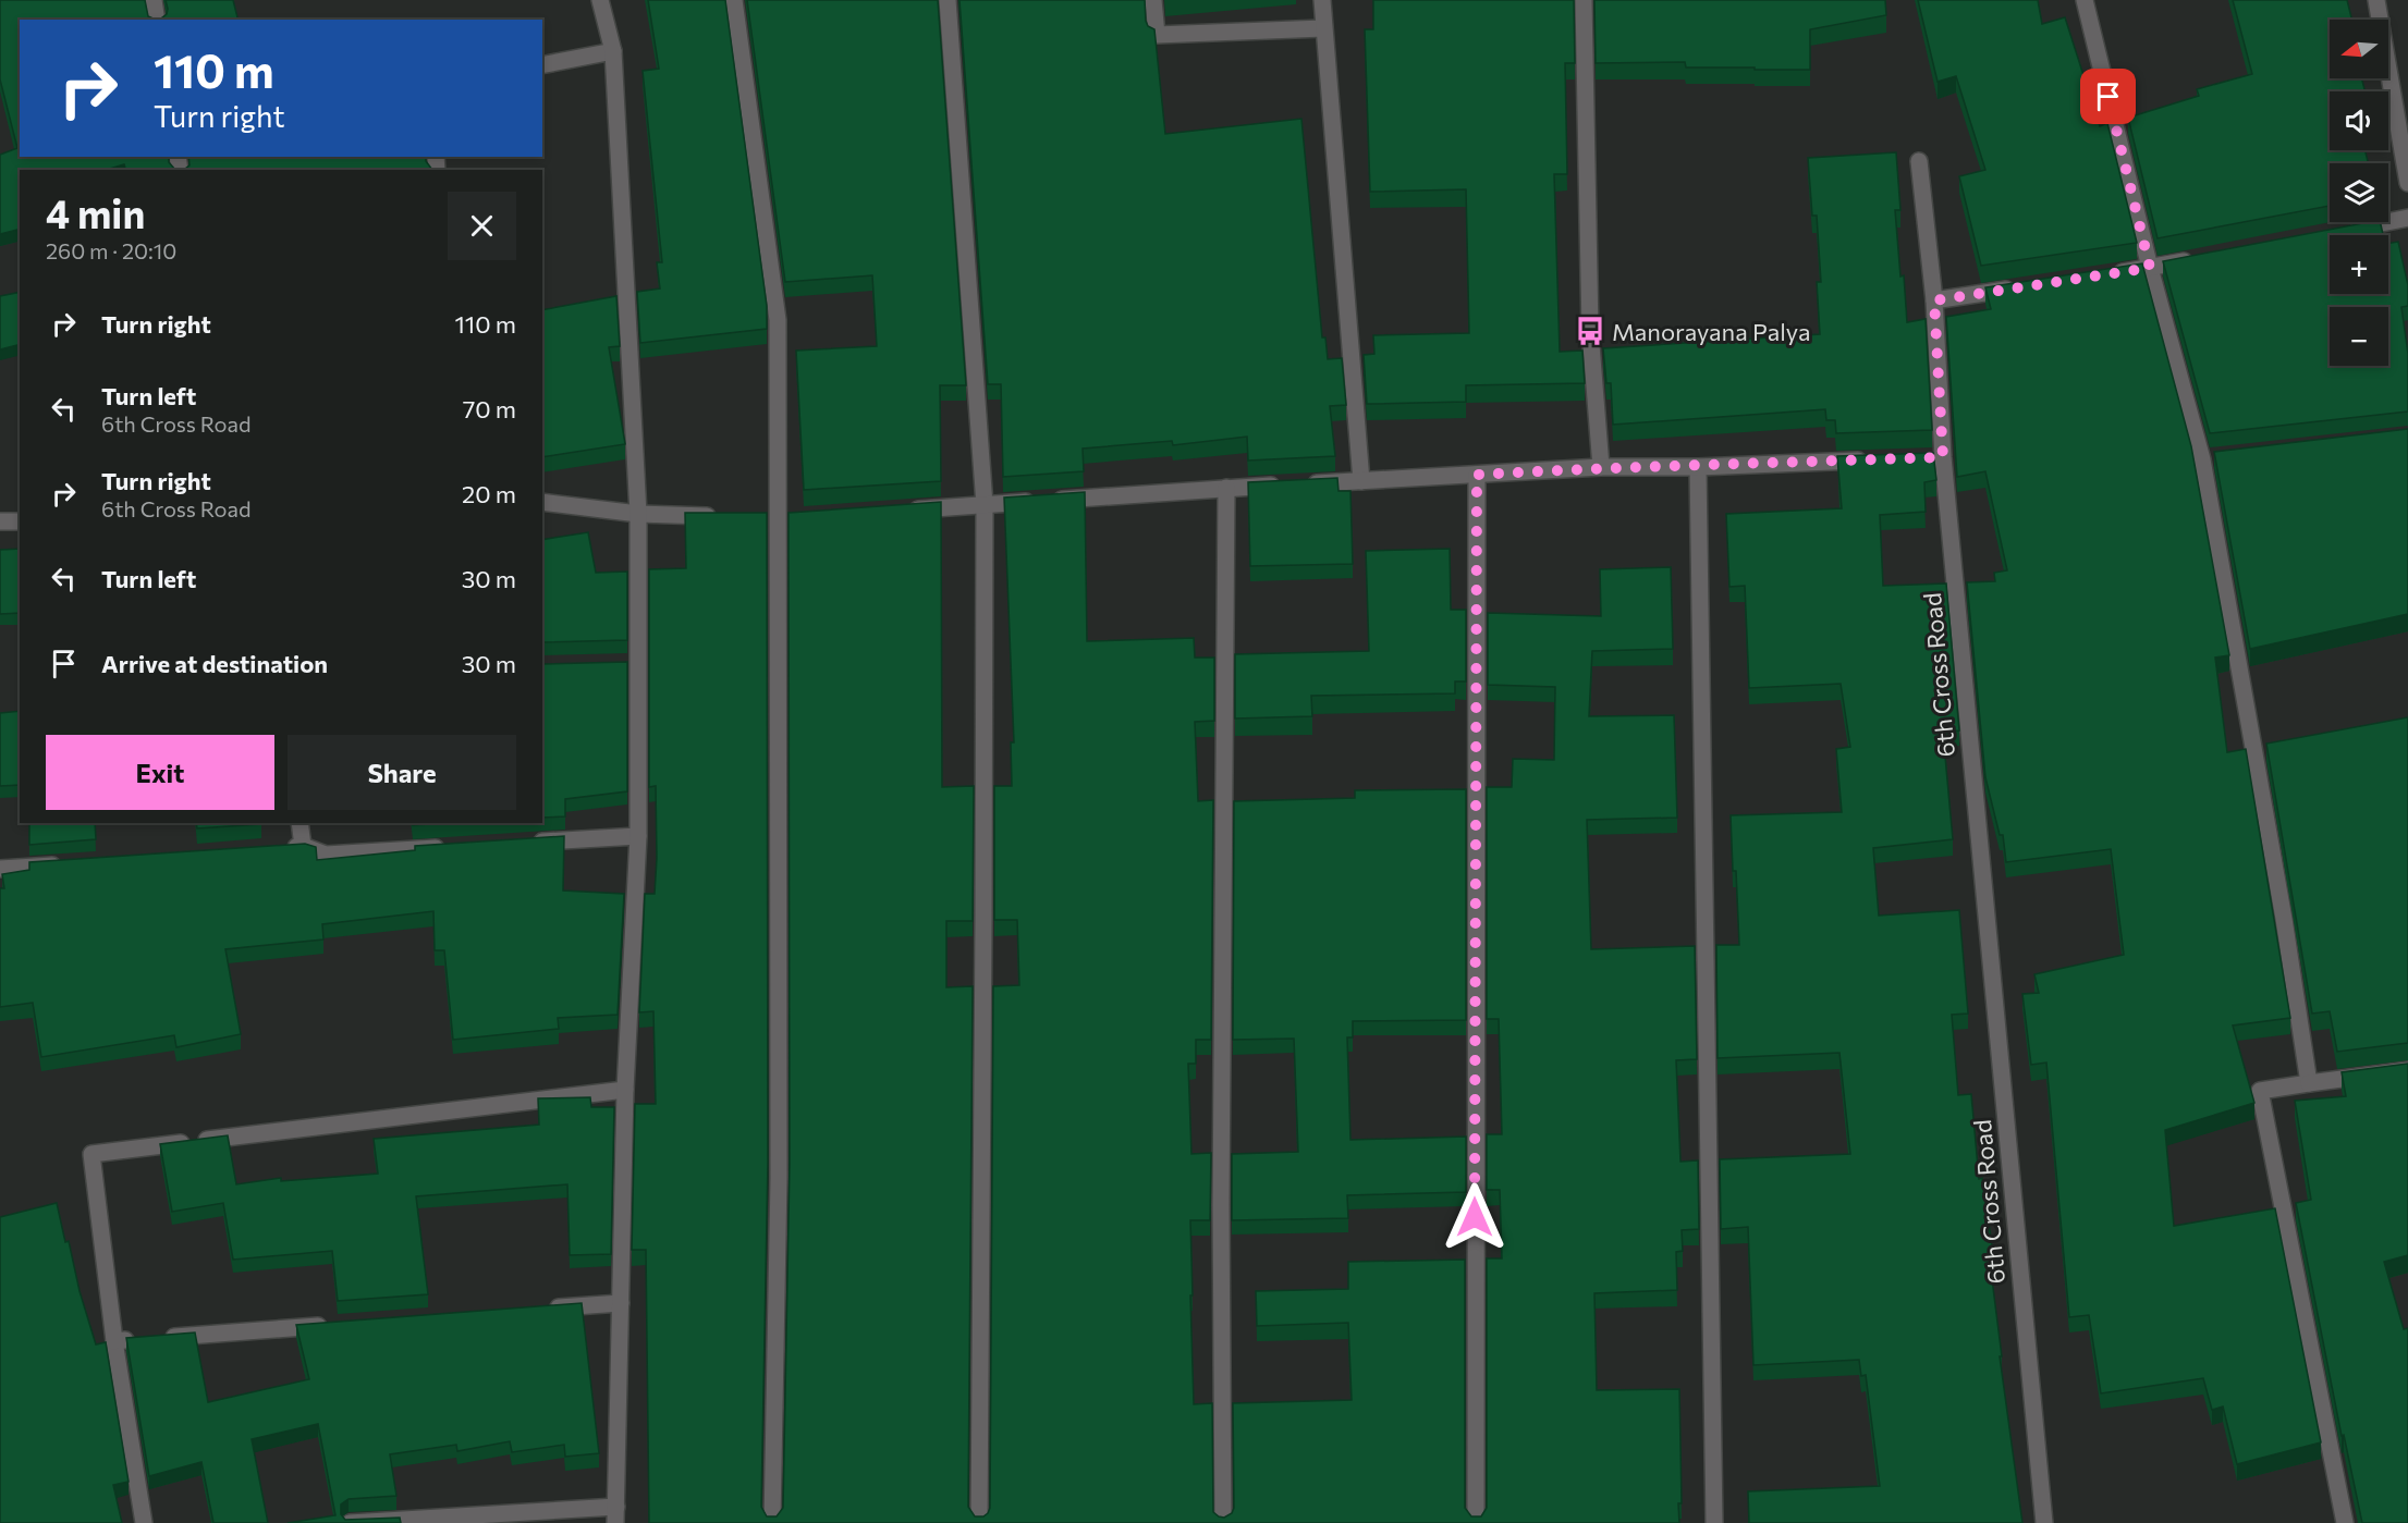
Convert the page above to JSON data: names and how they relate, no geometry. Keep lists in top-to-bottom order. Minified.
{"streets":{"street":["6th Cross Road"]},"places":{"bus stop":["Manorayana Palya"]},"north":"left","page":{"map_buttons":["+","−"],"turn":["110 m","Turn right"],"heading":["4 min","260 m · 20:10"],"list":[{"name":"Turn right","value":"110 m"},{"name":"Turn left","note":"6th Cross Road","value":"70 m"},{"name":"Turn right","note":"6th Cross Road","value":"20 m"},{"name":"Turn left","value":"30 m"},{"name":"Arrive at destination","value":"30 m"}],"buttons":["Exit","Share"]}}
